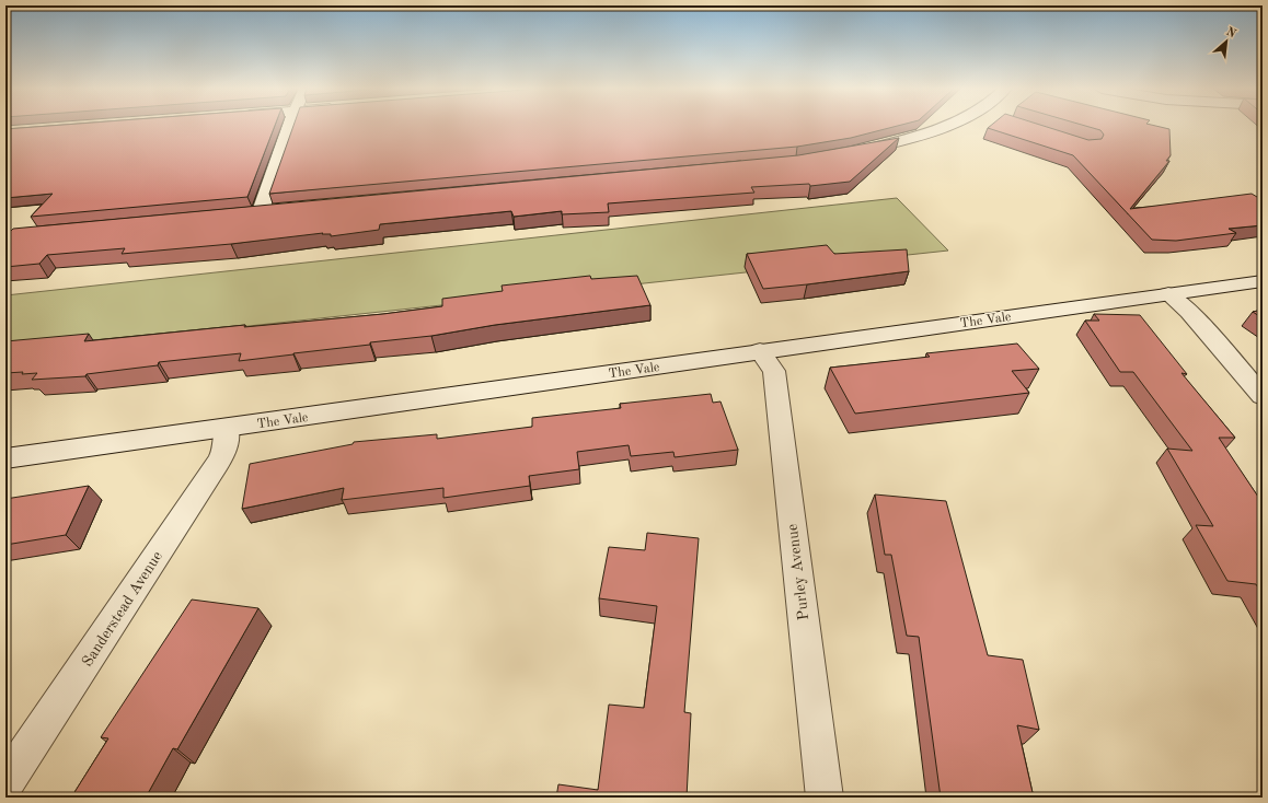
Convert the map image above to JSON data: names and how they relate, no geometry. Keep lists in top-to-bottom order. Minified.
{"streets":{"street":["The Vale","Purley Avenue","Sanderstead Avenue"]},"crossings":[["The Vale","Purley Avenue"],["The Vale","Sanderstead Avenue"]],"north":"top right"}
